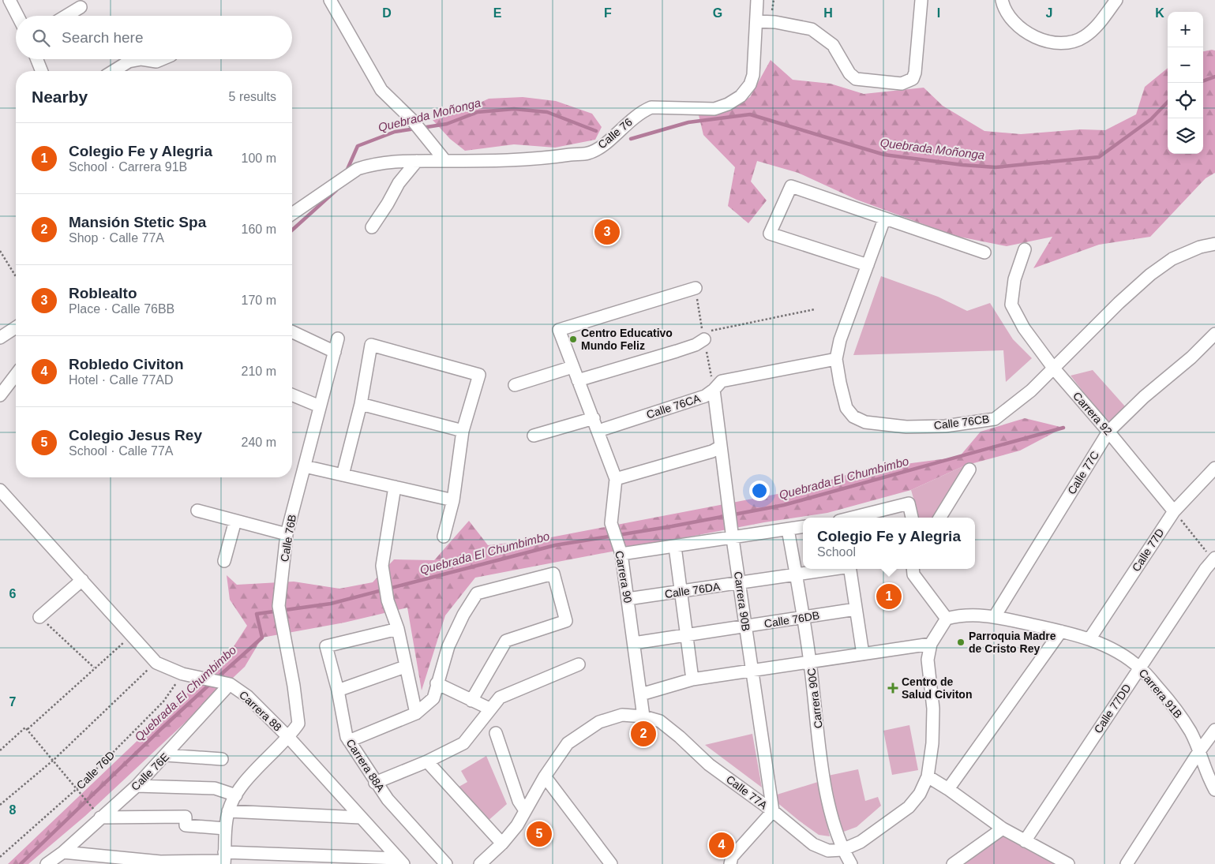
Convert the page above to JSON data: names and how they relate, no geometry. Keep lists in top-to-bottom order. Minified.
{"streets":{"street":["Calle 76","Calle 76CA","Carrera 92","Calle 76CB","Calle 77C","Calle 76B","Calle 77D","Carrera 90","Calle 76DA","Carrera 90B","Calle 76DB","Carrera 91B","Carrera 90C","Calle 77DD","Carrera 88","Carrera 88A","Calle 76E","Calle 77A"],"path":["Calle 76D"]},"crossings":[["Calle 76CA","Calle 76CB"],["Calle 76CA","Carrera 90"],["Calle 76CA","Carrera 90B"],["Carrera 92","Calle 76CB"],["Carrera 92","Calle 77C"],["Carrera 92","Calle 77D"],["Calle 77C","Carrera 91B"],["Calle 76B","Carrera 88"],["Calle 77D","Carrera 91B"],["Carrera 90","Calle 76DA"],["Carrera 90","Calle 76DB"],["Carrera 90","Calle 77A"],["Calle 76DA","Carrera 90B"],["Calle 76DA","Carrera 90C"],["Carrera 90B","Calle 76DB"],["Carrera 90B","Calle 77A"],["Calle 76DB","Carrera 90C"],["Carrera 91B","Calle 77DD"],["Carrera 91B","Calle 77A"],["Carrera 90C","Calle 77A"],["Carrera 88","Calle 76D"],["Carrera 88","Calle 76E"]],"water":["Quebrada Moñonga","Quebrada El Chumbimbo"],"places":{"other":["Centro Educativo Mundo Feliz","Parroquia Madre de Cristo Rey"],"health":["Centro de Salud Civiton"]},"page":{"map_buttons":["+","−"],"search":"Search here","heading":["Nearby","5 results"],"list":[{"mark":"1","name":"Colegio Fe y Alegria","note":"School · Carrera 91B","value":"100 m"},{"mark":"2","name":"Mansión Stetic Spa","note":"Shop · Calle 77A","value":"160 m"},{"mark":"3","name":"Roblealto","note":"Place · Calle 76BB","value":"170 m"},{"mark":"4","name":"Robledo Civiton","note":"Hotel · Calle 77AD","value":"210 m"},{"mark":"5","name":"Colegio Jesus Rey","note":"School · Calle 77A","value":"240 m"}],"pins":["3","1","2","5","4"],"popup":["Colegio Fe y Alegria","School"]},"grid":{"columns":["D","E","F","G","H","I","J","K"],"rows":["6","7","8"]}}
